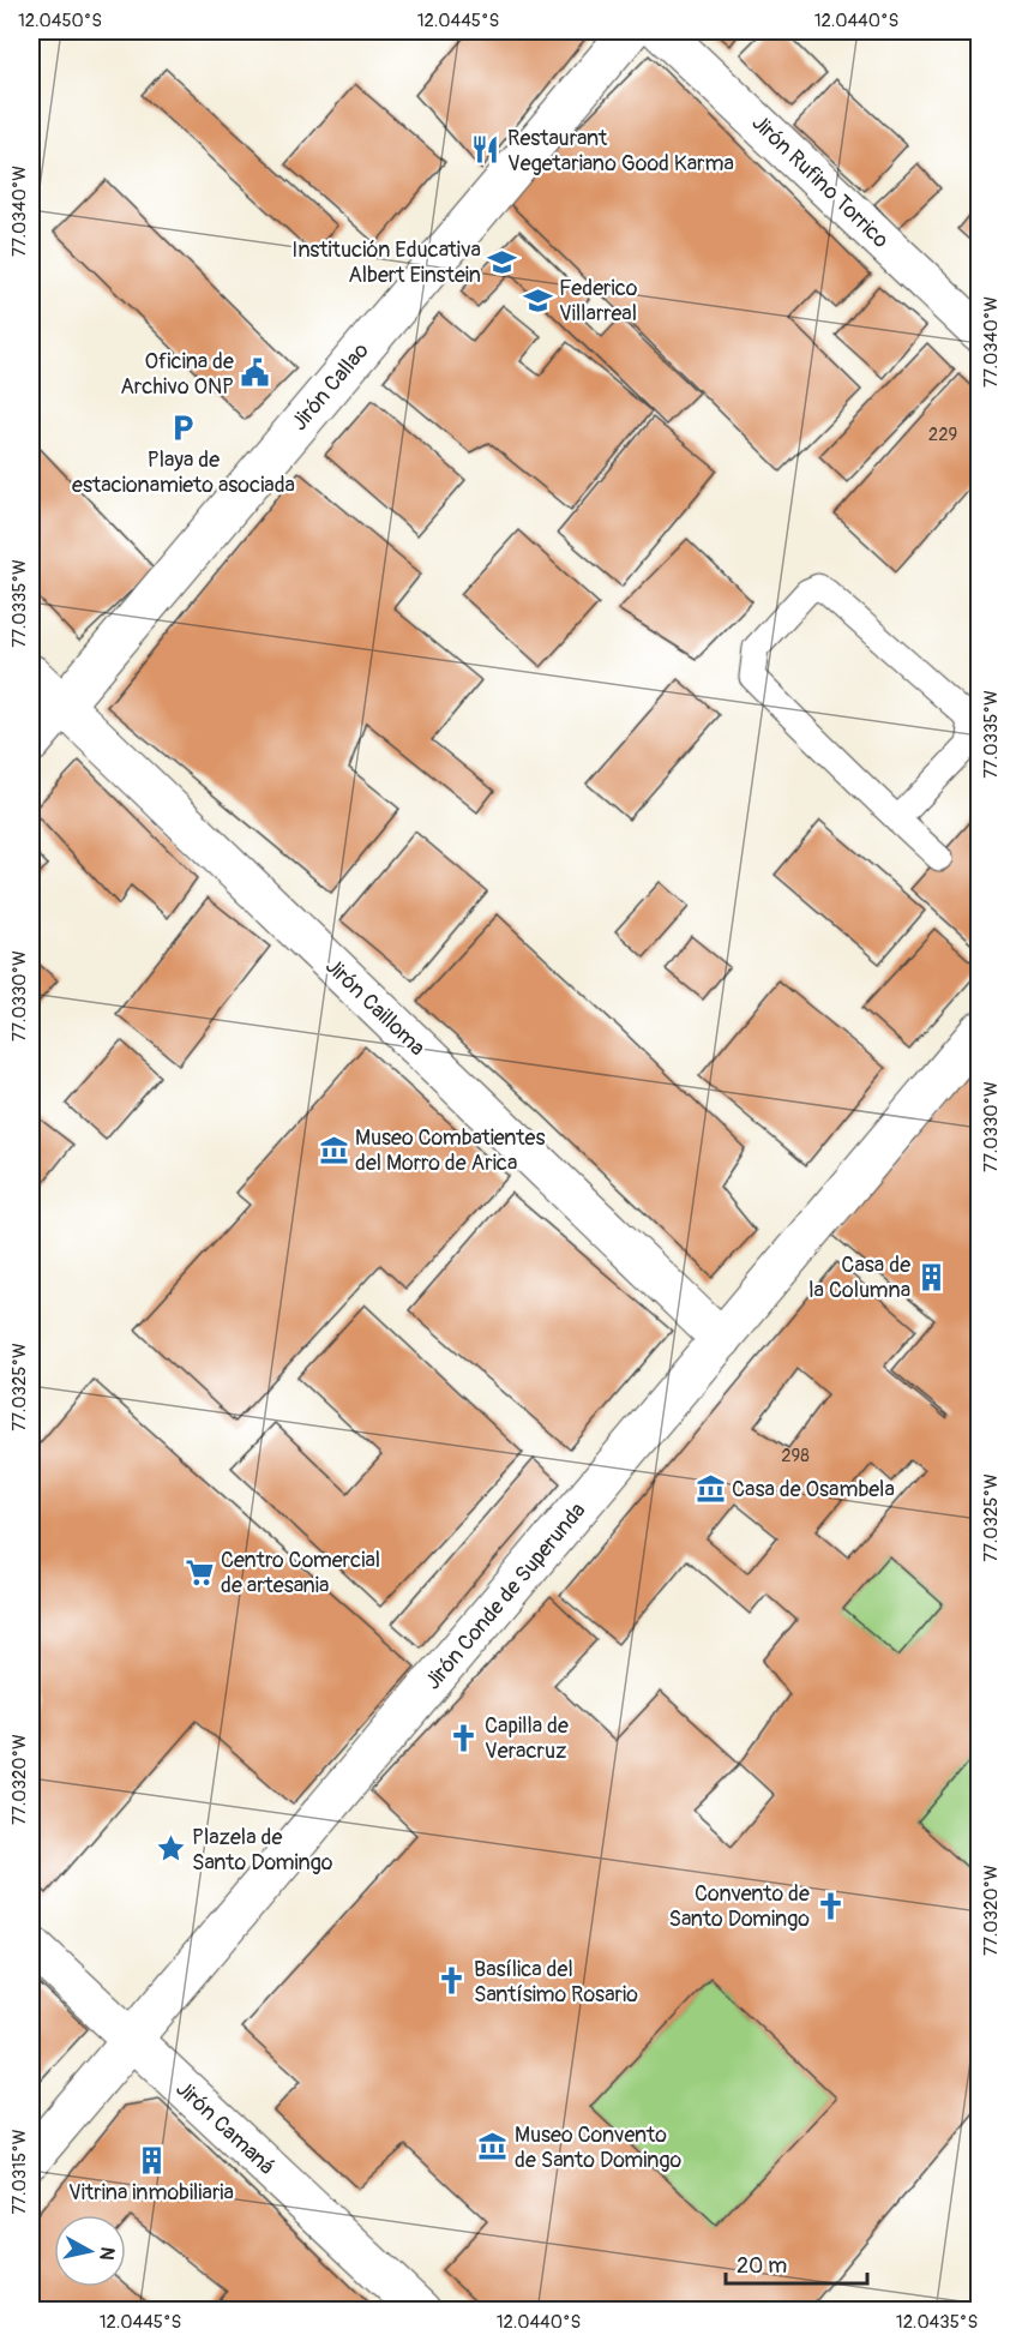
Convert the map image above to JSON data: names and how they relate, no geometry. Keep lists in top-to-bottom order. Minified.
{"streets":{"street":["Jirón Rufino Torrico","Jirón Callao","Jirón Cailloma","Jirón Conde de Superunda","Jirón Camaná"]},"crossings":[["Jirón Callao","Jirón Cailloma"],["Jirón Cailloma","Jirón Conde de Superunda"],["Jirón Conde de Superunda","Jirón Camaná"]],"places":{"restaurant":["Restaurant Vegetariano Good Karma"],"school or university":["Institución Educativa Albert Einstein","Federico Villarreal"],"public building":["Oficina de Archivo ONP"],"parking":["Playa de estacionamieto asociada"],"museum":["Museo Combatientes del Morro de Arica","Casa de Osambela","Museo Convento de Santo Domingo"],"building":["Casa de la Columna","Vitrina inmobiliaria"],"supermarket":["Centro Comercial de artesania"],"church":["Capilla de Veracruz","Convento de Santo Domingo","Basílica del Santísimo Rosario"],"place":["Plazela de Santo Domingo"]},"house_numbers":["229","298"],"scale_bar":"20 m","north":"right","coordinates":["12.0450°S","12.0445°S","12.0440°S","77.0340°W","77.0335°W","77.0330°W","77.0325°W","77.0320°W","77.0315°W","12.0435°S"]}
